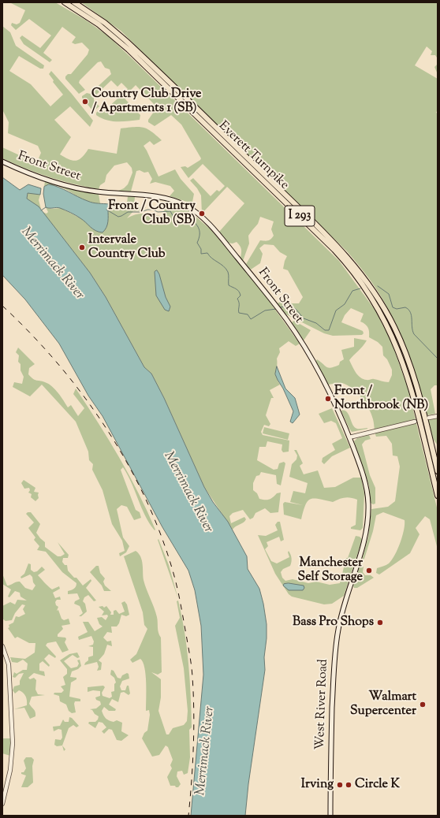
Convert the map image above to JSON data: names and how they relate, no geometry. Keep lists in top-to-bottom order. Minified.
{"streets":{"highway":["Everett Turnpike","I 293"],"main road":["Front Street","West River Road"]},"crossings":[["Front Street","West River Road"]],"water":["Merrimack River"],"places":["Country Club Drive / Apartments 1 (SB)","Front / Country Club (SB)","Intervale Country Club","Front / Northbrook (NB)","Manchester Self Storage","Bass Pro Shops","Walmart Supercenter","Irving","Circle K"]}
